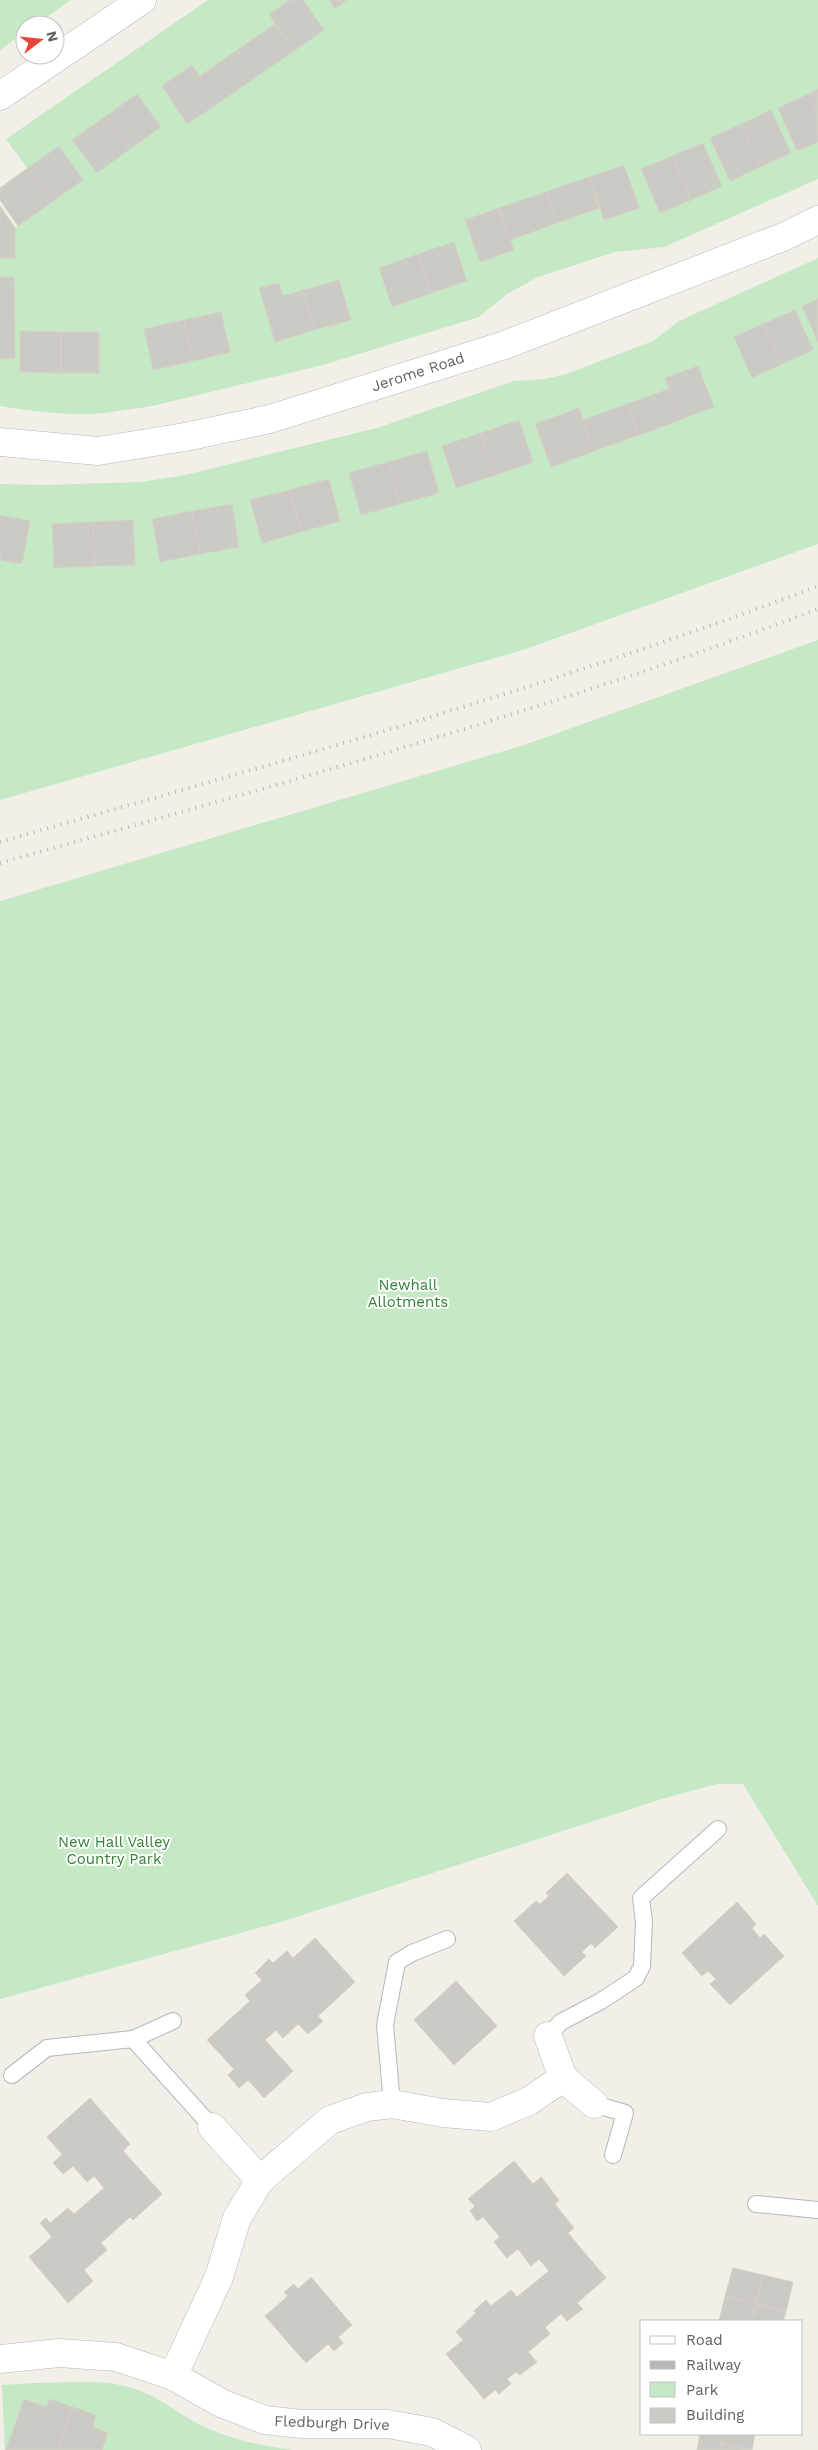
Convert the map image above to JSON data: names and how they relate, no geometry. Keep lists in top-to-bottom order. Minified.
{"streets":{"street":["Jerome Road","Fledburgh Drive"]},"parks":["Newhall Allotments","New Hall Valley Country Park"],"legend":["Road","Railway","Park","Building"],"north":"right"}
